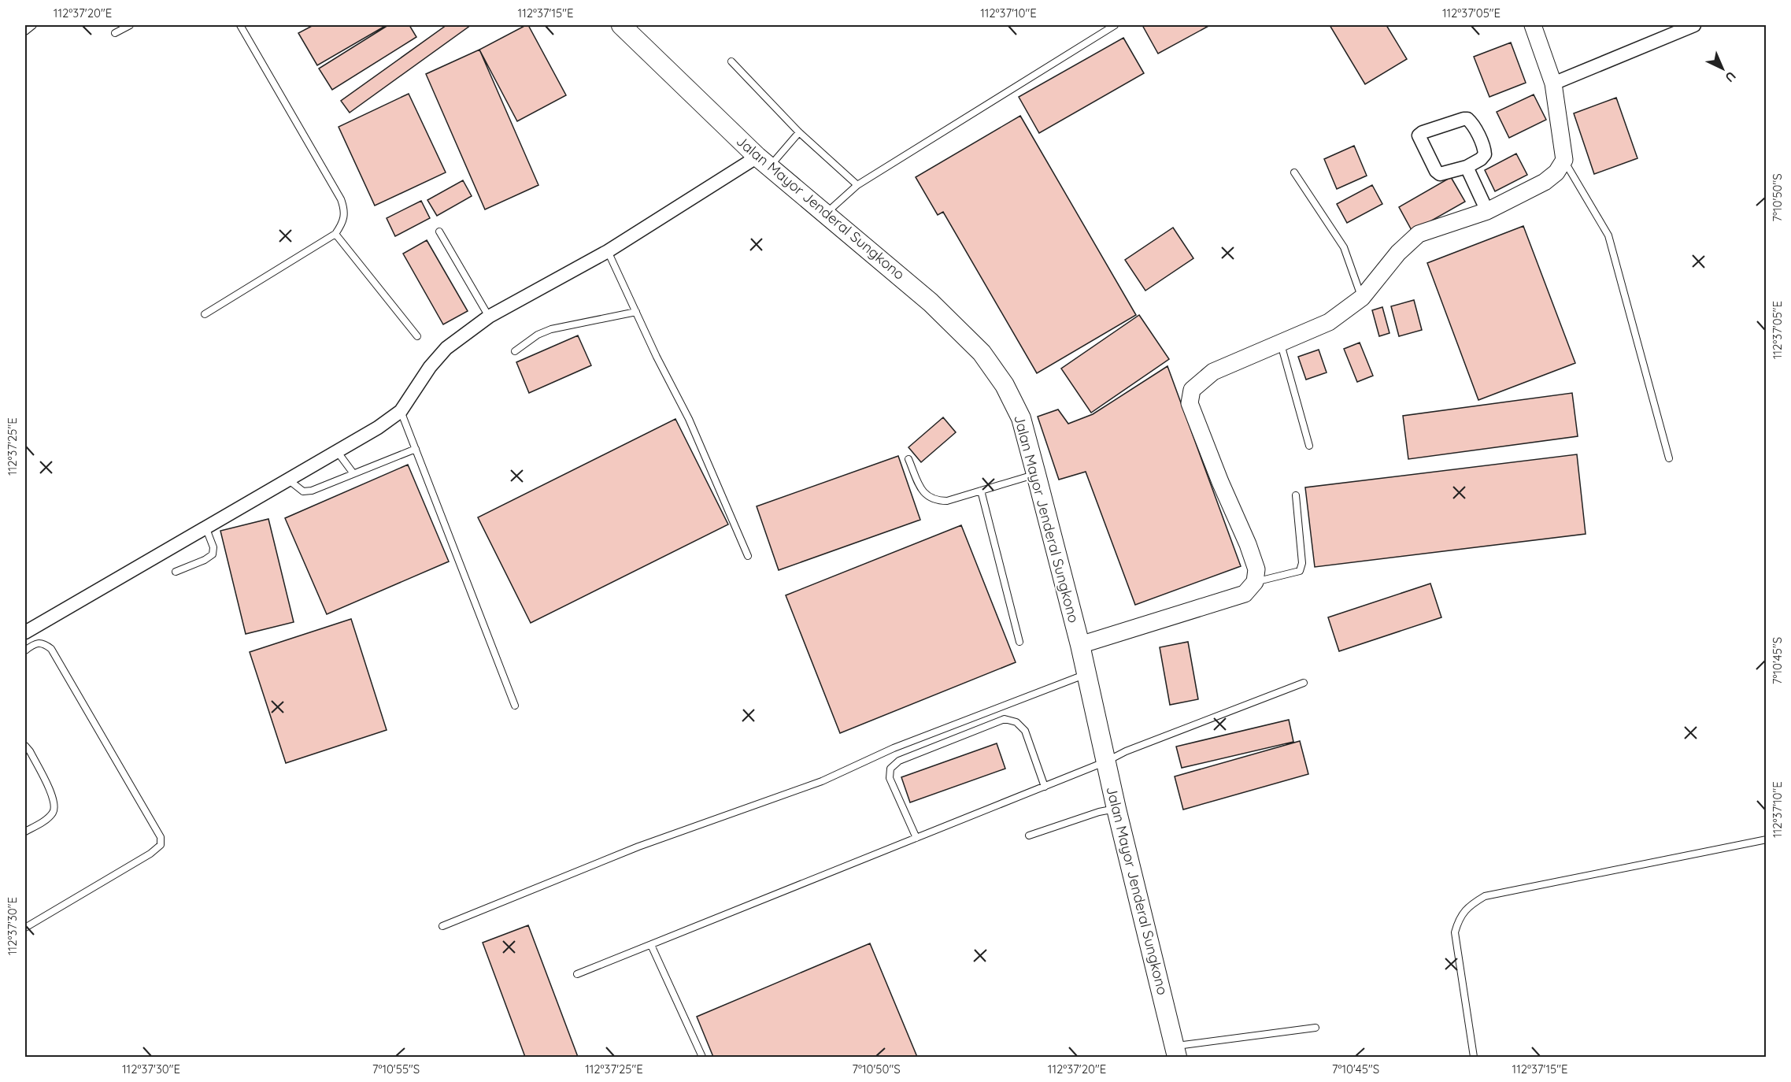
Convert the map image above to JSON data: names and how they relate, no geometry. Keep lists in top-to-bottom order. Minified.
{"streets":{"main road":["Jalan Mayor Jenderal Sungkono"]},"north":"bottom right","coordinates":["112°37'20\"E","112°37'15\"E","112°37'10\"E","112°37'05\"E","7°10'50\"S","112°37'25\"E","7°10'45\"S","112°37'30\"E","7°10'55\"S"]}
